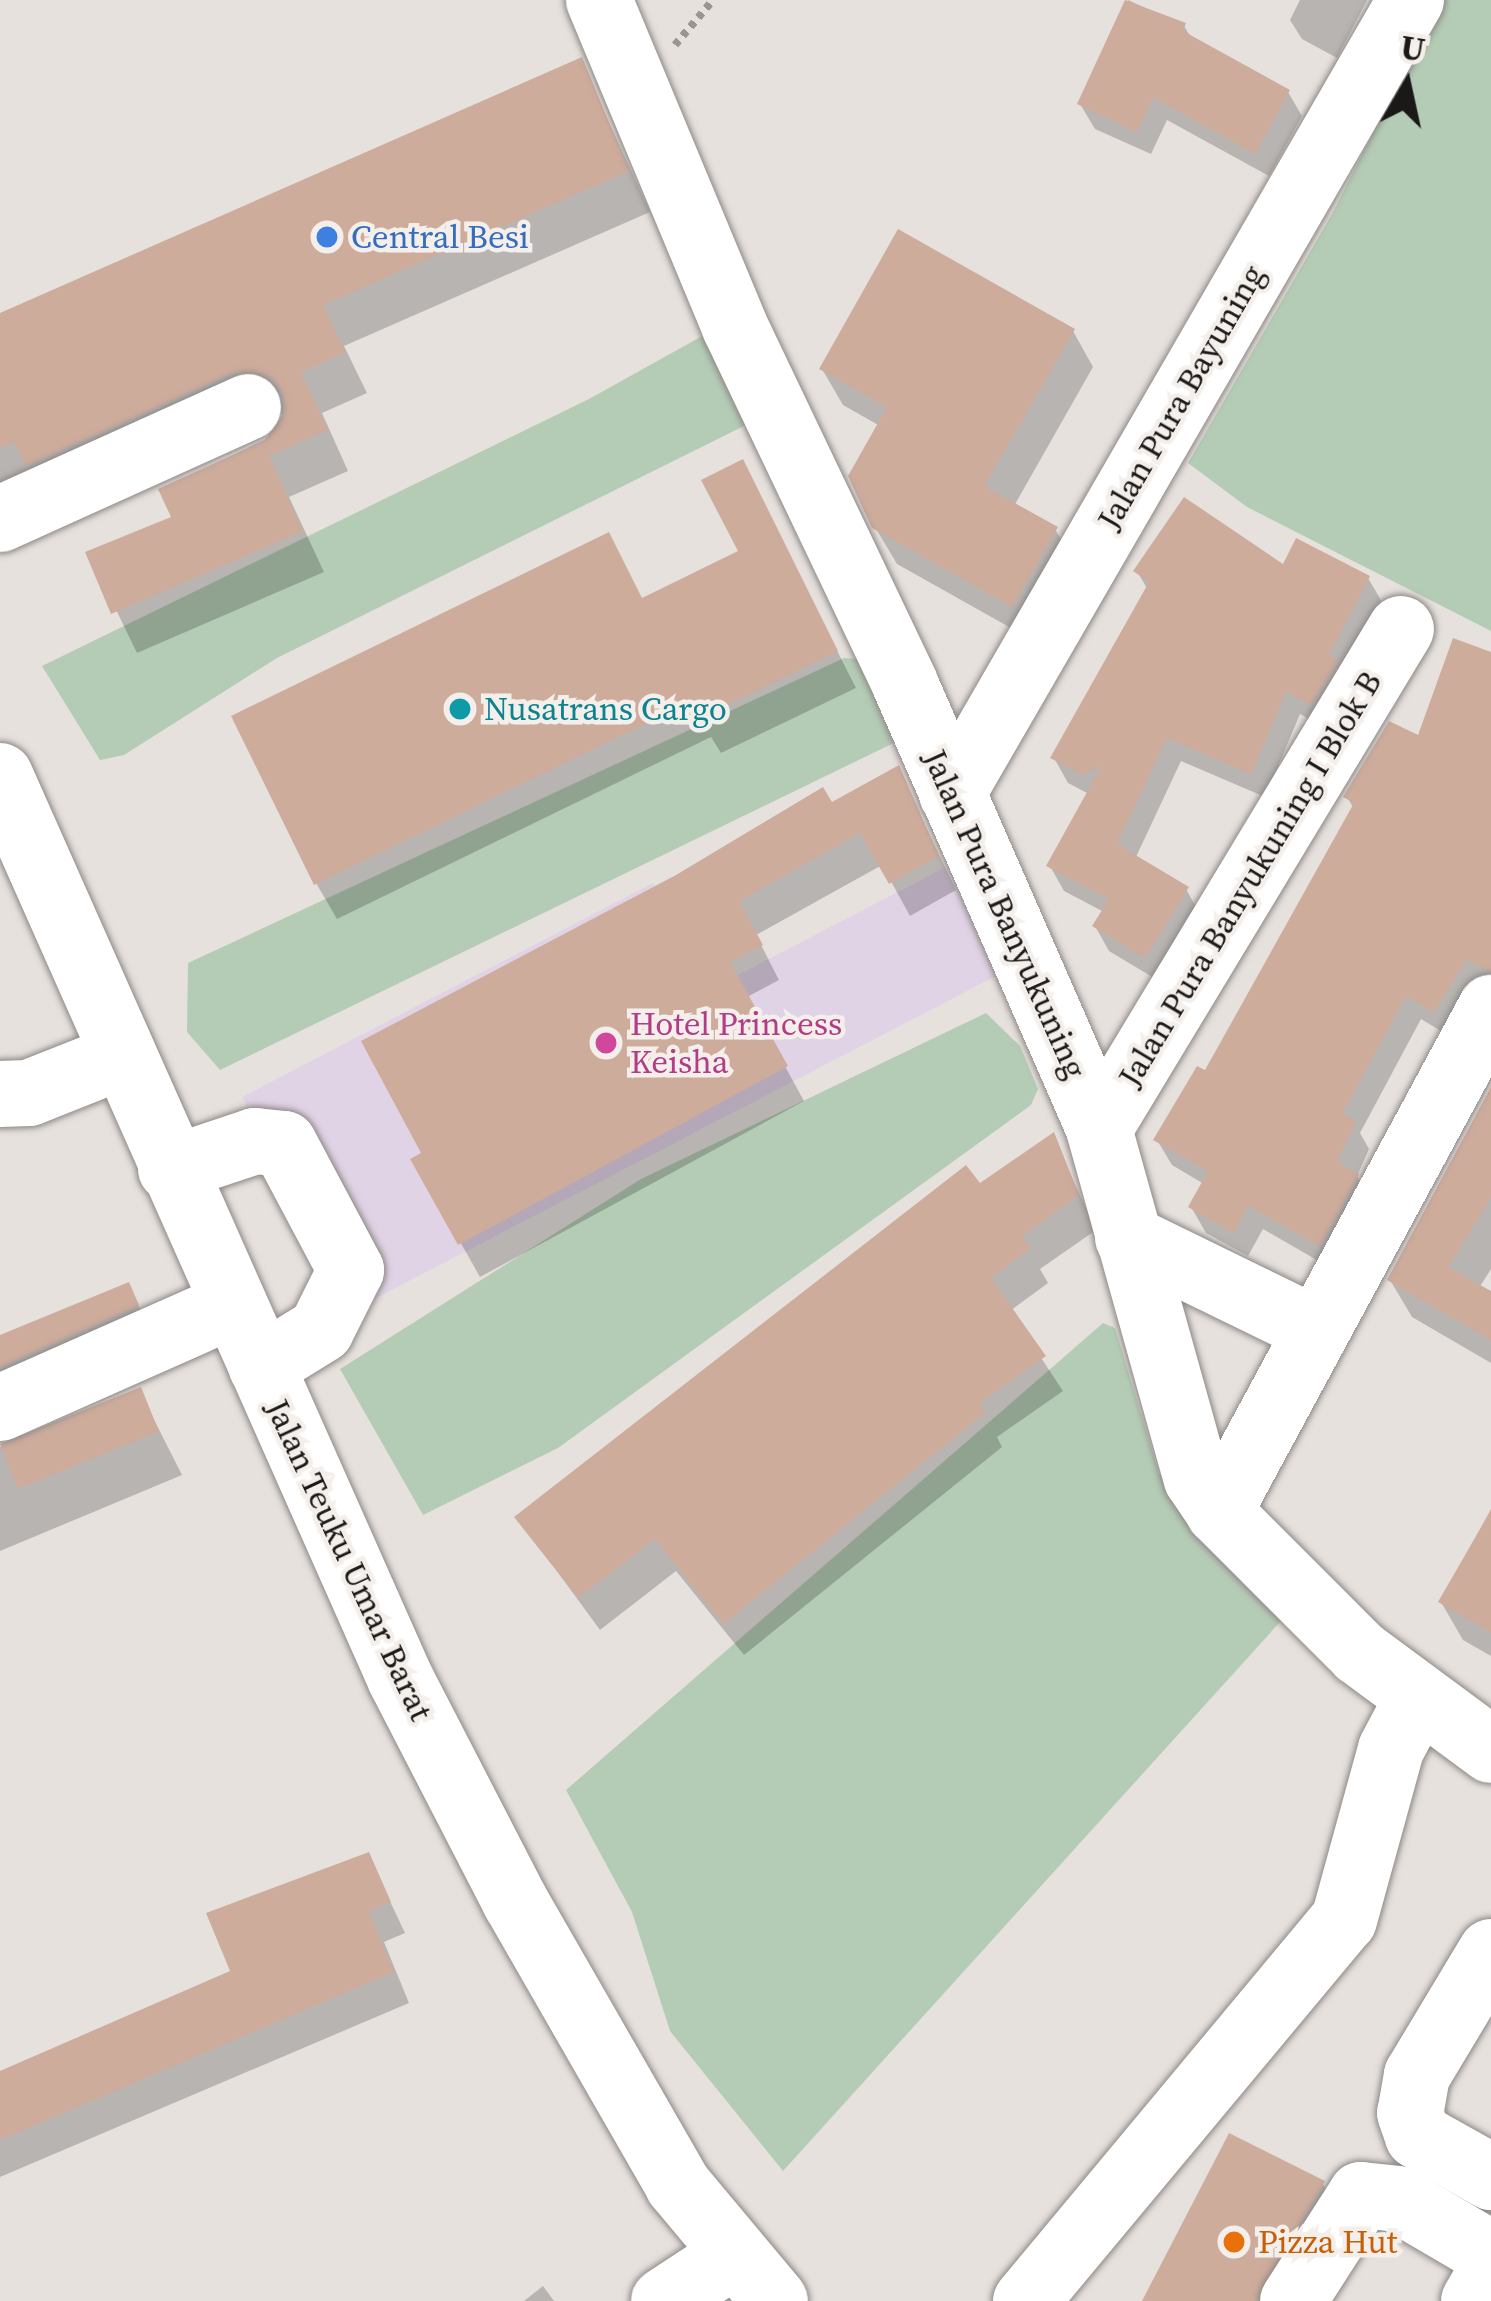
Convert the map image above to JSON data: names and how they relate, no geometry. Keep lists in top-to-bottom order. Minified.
{"streets":{"main road":["Jalan Pura Bayuning","Jalan Pura Banyukuning I Blok B","Jalan Pura Banyukuning","Jalan Teuku Umar Barat"]},"crossings":[["Jalan Pura Bayuning","Jalan Pura Banyukuning"],["Jalan Pura Banyukuning I Blok B","Jalan Pura Banyukuning"]],"places":["Central Besi","Nusatrans Cargo","Hotel Princess Keisha","Pizza Hut"],"north":"top"}
